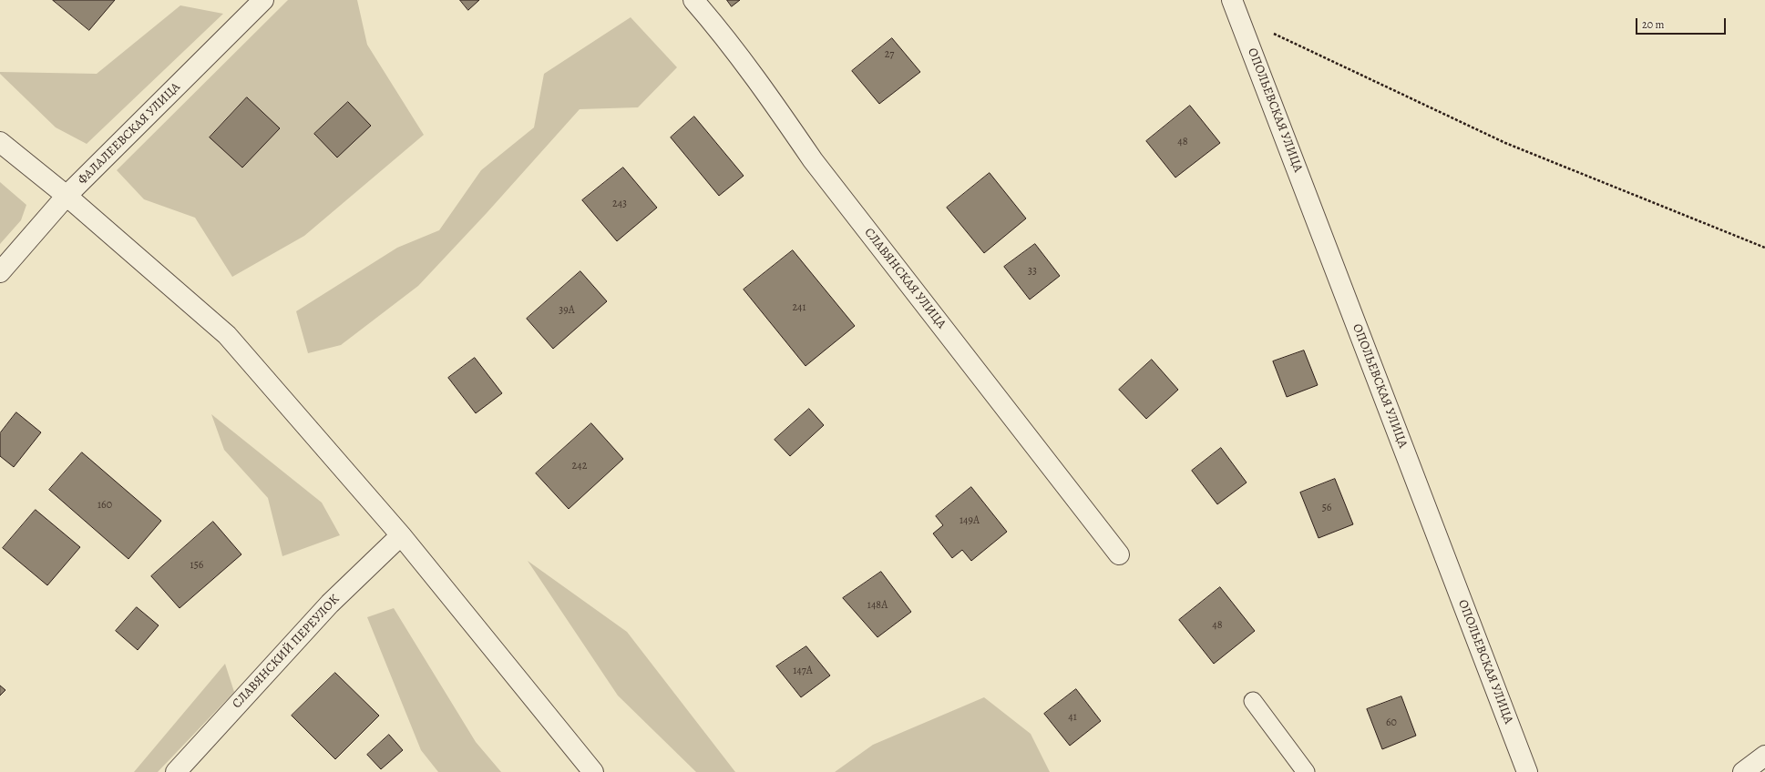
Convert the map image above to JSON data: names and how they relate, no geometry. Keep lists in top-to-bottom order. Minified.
{"streets":{"street":["ОПОЛЬЕВСКАЯ УЛИЦА","ФАЛАЛЕЕВСКАЯ УЛИЦА","СЛАВЯНСКАЯ УЛИЦА","СЛАВЯНСКИЙ ПЕРЕУЛОК"]},"house_numbers":["27","48","243","33","241","39А","242","160","56","149А","156","148А","48","147А","41","60"],"scale_bar":"20 m"}
